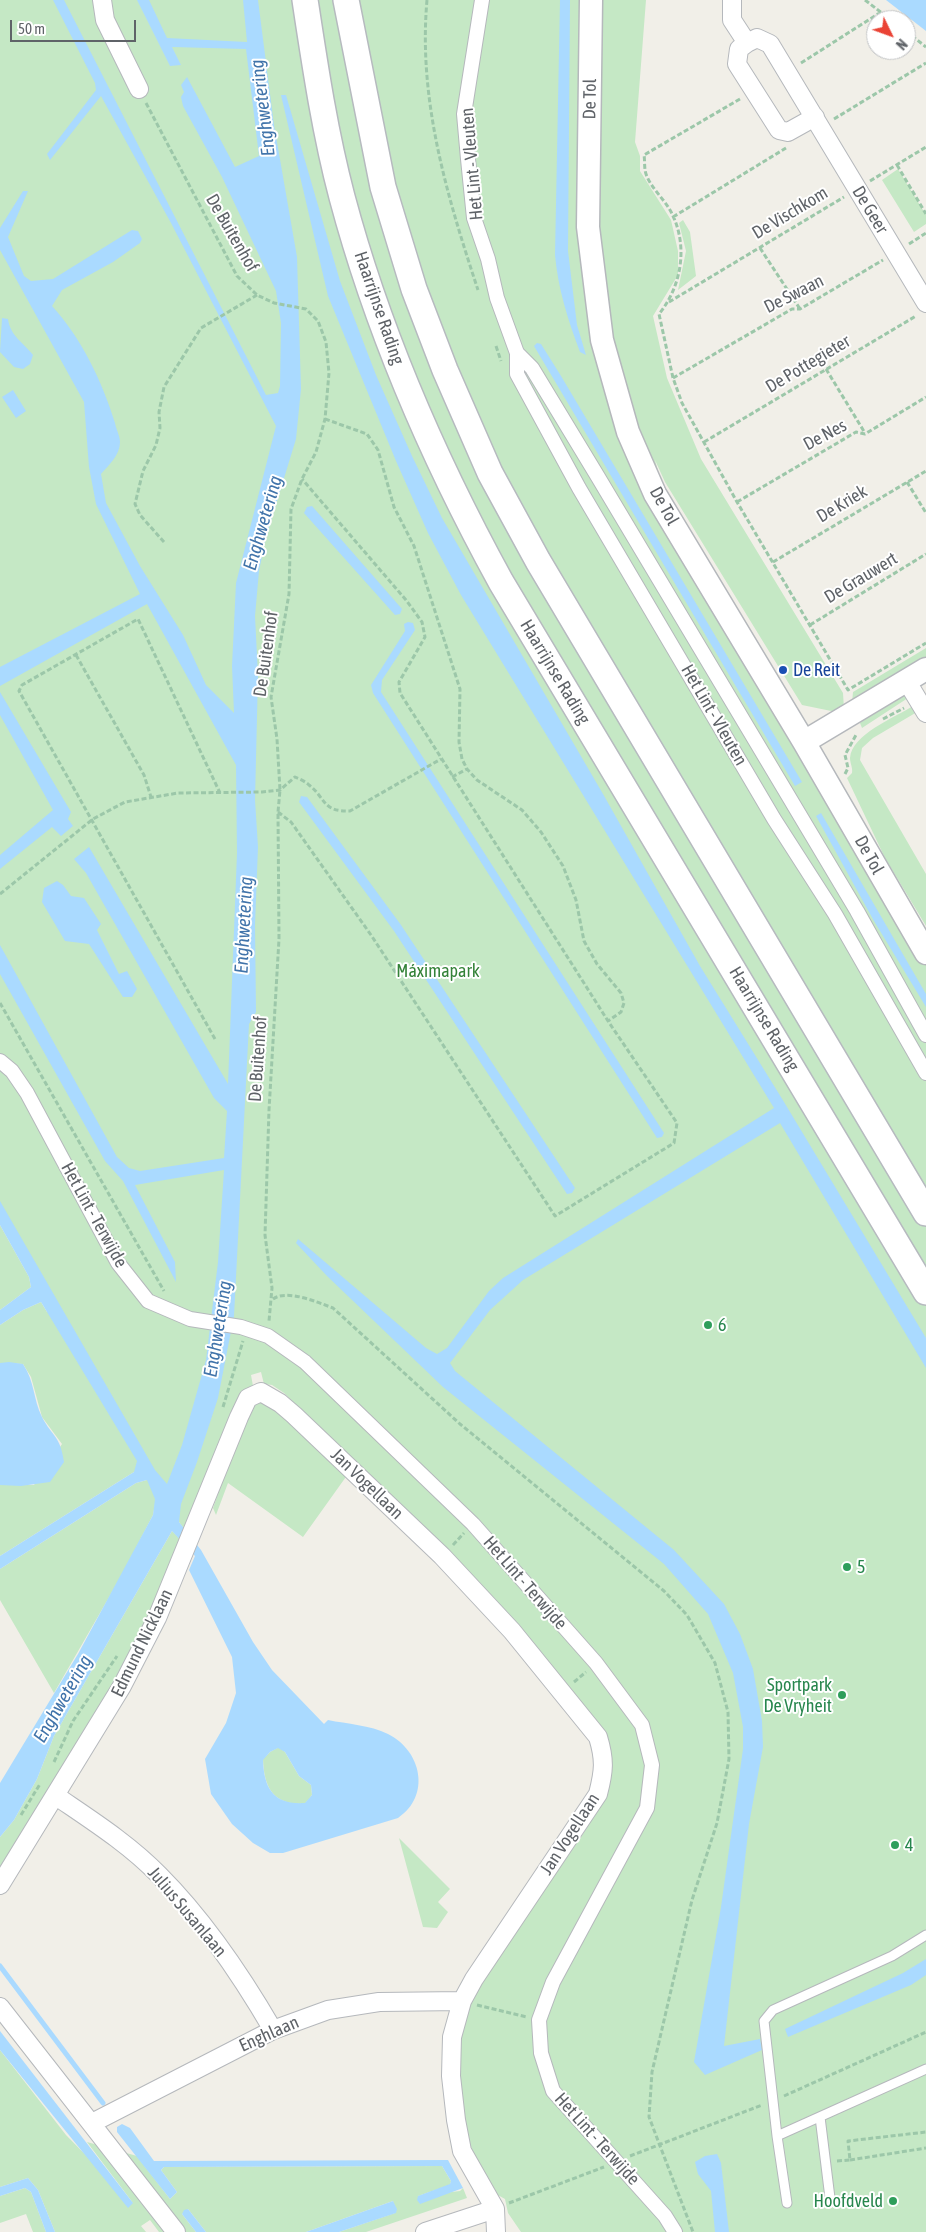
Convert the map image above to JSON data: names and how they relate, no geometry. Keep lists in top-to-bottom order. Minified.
{"streets":{"main road":["Haarrijnse Rading"],"street":["De Tol","Het Lint - Vleuten","De Geer","Het Lint - Terwijde","Jan Vogellaan","Edmund Nicklaan","Julius Susanlaan","Enghlaan"],"path":["De Vischkom","De Buitenhof","De Swaan","De Pottegieter","De Nes","De Kriek","De Grauwert"]},"crossings":[["De Geer","De Vischkom"],["De Geer","De Swaan"],["De Geer","De Pottegieter"],["De Buitenhof","Het Lint - Terwijde"],["Jan Vogellaan","Edmund Nicklaan"],["Jan Vogellaan","Enghlaan"],["Edmund Nicklaan","Julius Susanlaan"],["Julius Susanlaan","Enghlaan"]],"water":["Enghwetering"],"parks":["Máximapark"],"places":["De Reit","6","5","Sportpark De Vryheit","4","Hoofdveld"],"scale_bar":"50 m","north":"bottom right"}
